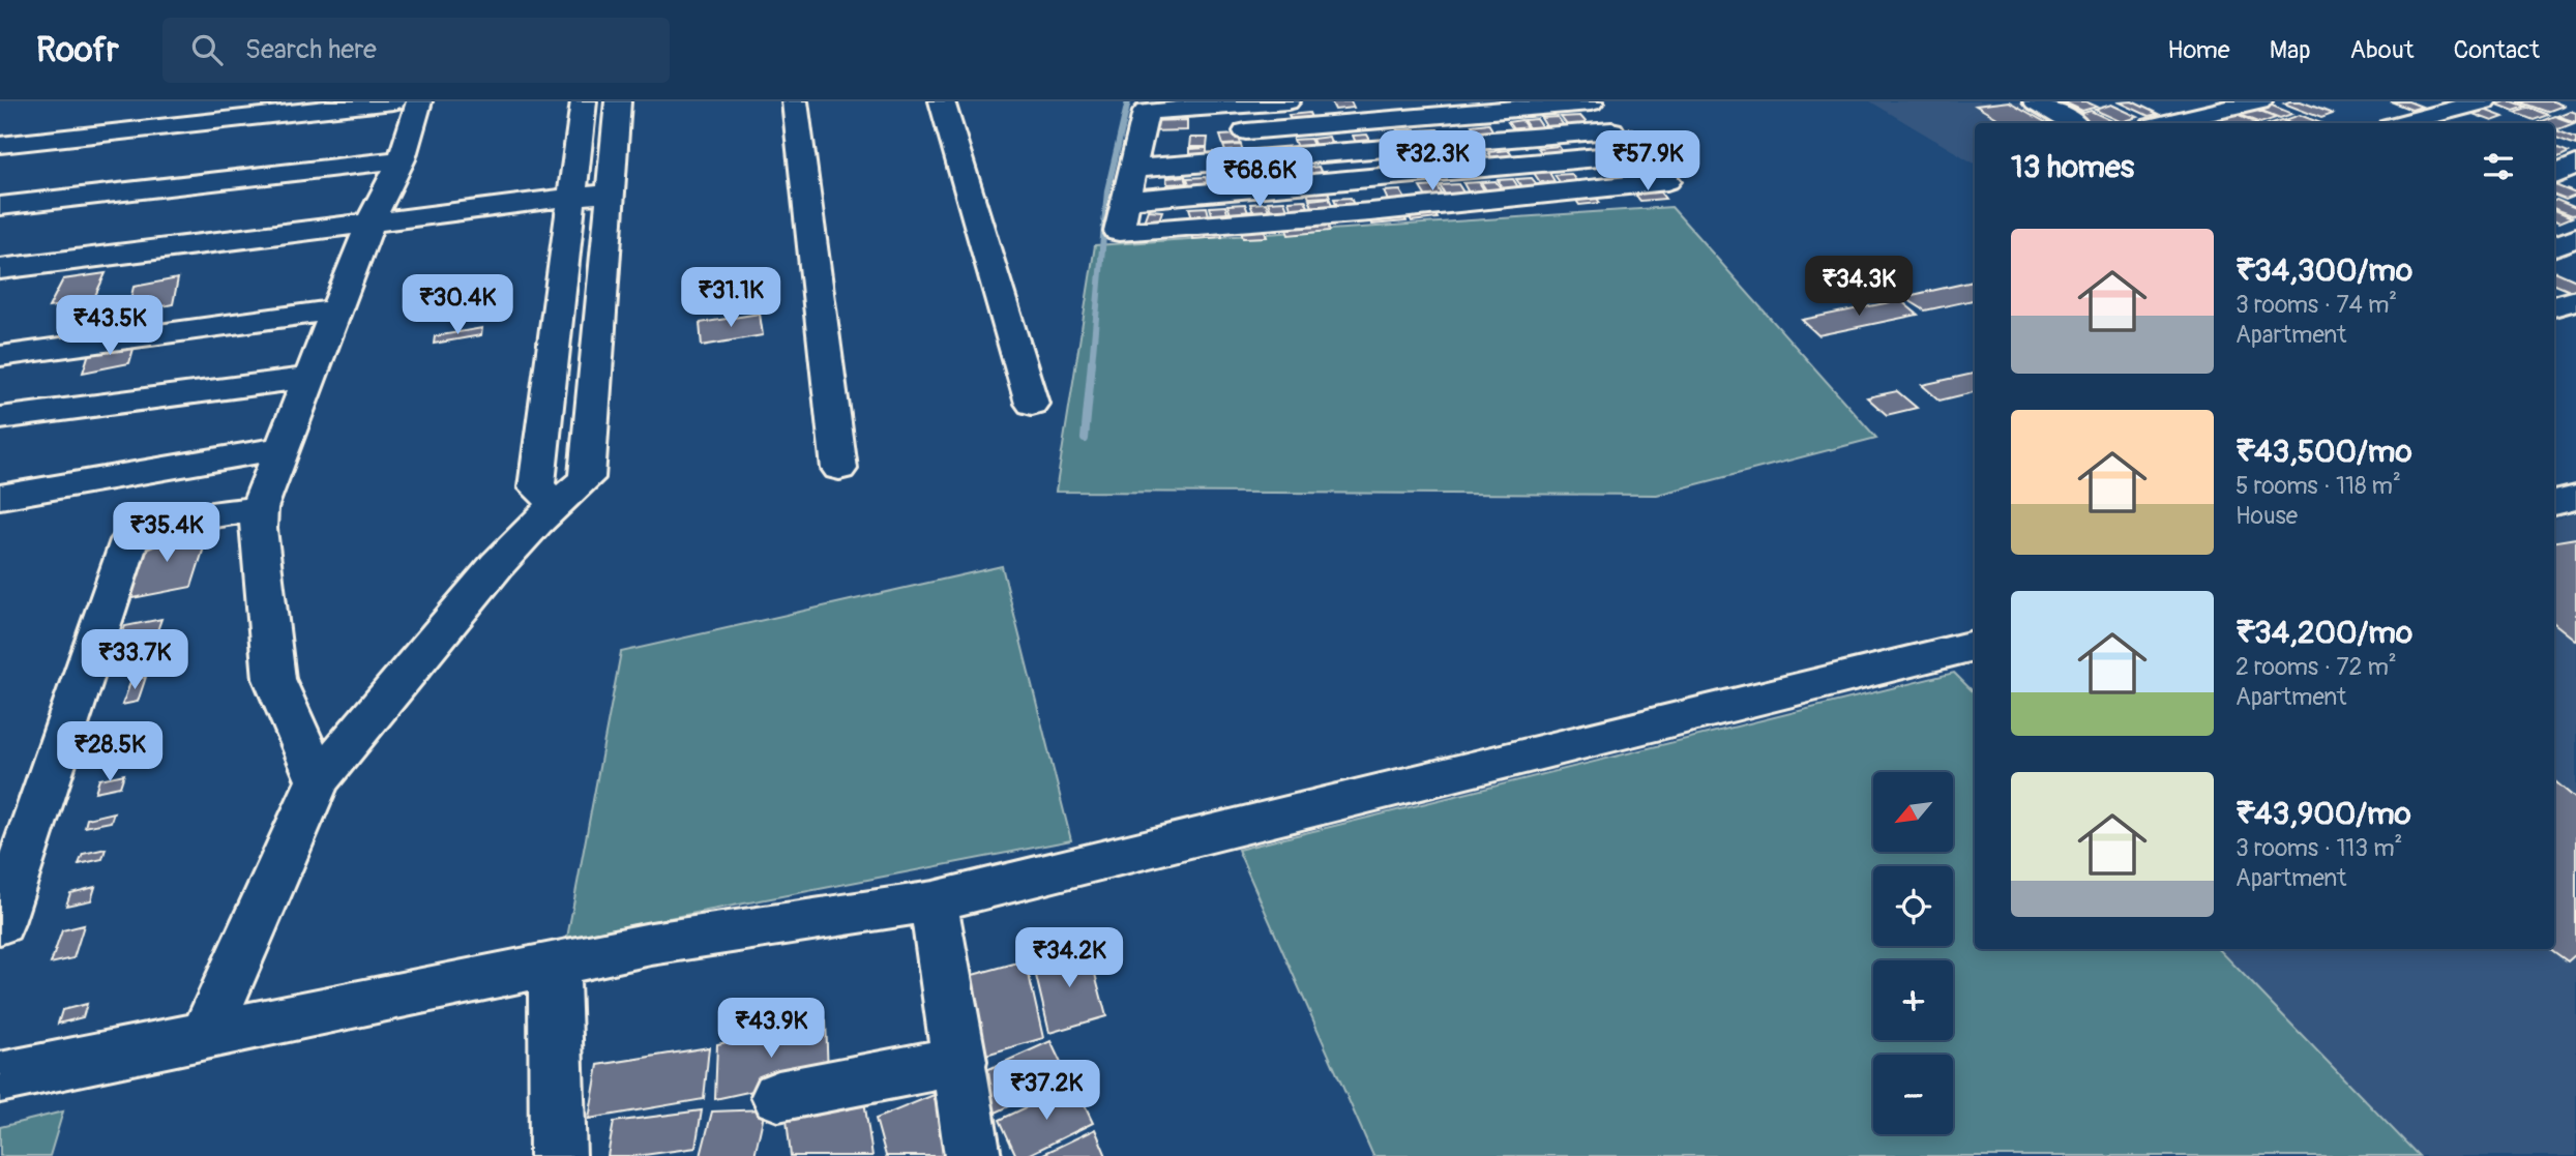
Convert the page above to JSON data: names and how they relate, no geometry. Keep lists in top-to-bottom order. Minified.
{"north":"bottom left","page":{"header":"Roofr","search":"Search here","nav":["Home","Map","About","Contact"],"heading":"13 homes","price":["₹32.3K","₹57.9K","₹68.6K","₹34.3K","₹31.1K","₹30.4K","₹43.5K","₹35.4K","₹33.7K","₹28.5K","₹34.2K","₹43.9K","₹37.2K"],"list":[{"name":"₹34,300/mo","note":"3 rooms · 74 m² · Apartment"},{"name":"₹43,500/mo","note":"5 rooms · 118 m² · House"},{"name":"₹34,200/mo","note":"2 rooms · 72 m² · Apartment"},{"name":"₹43,900/mo","note":"3 rooms · 113 m² · Apartment"}],"map_buttons":["+","−"]}}
